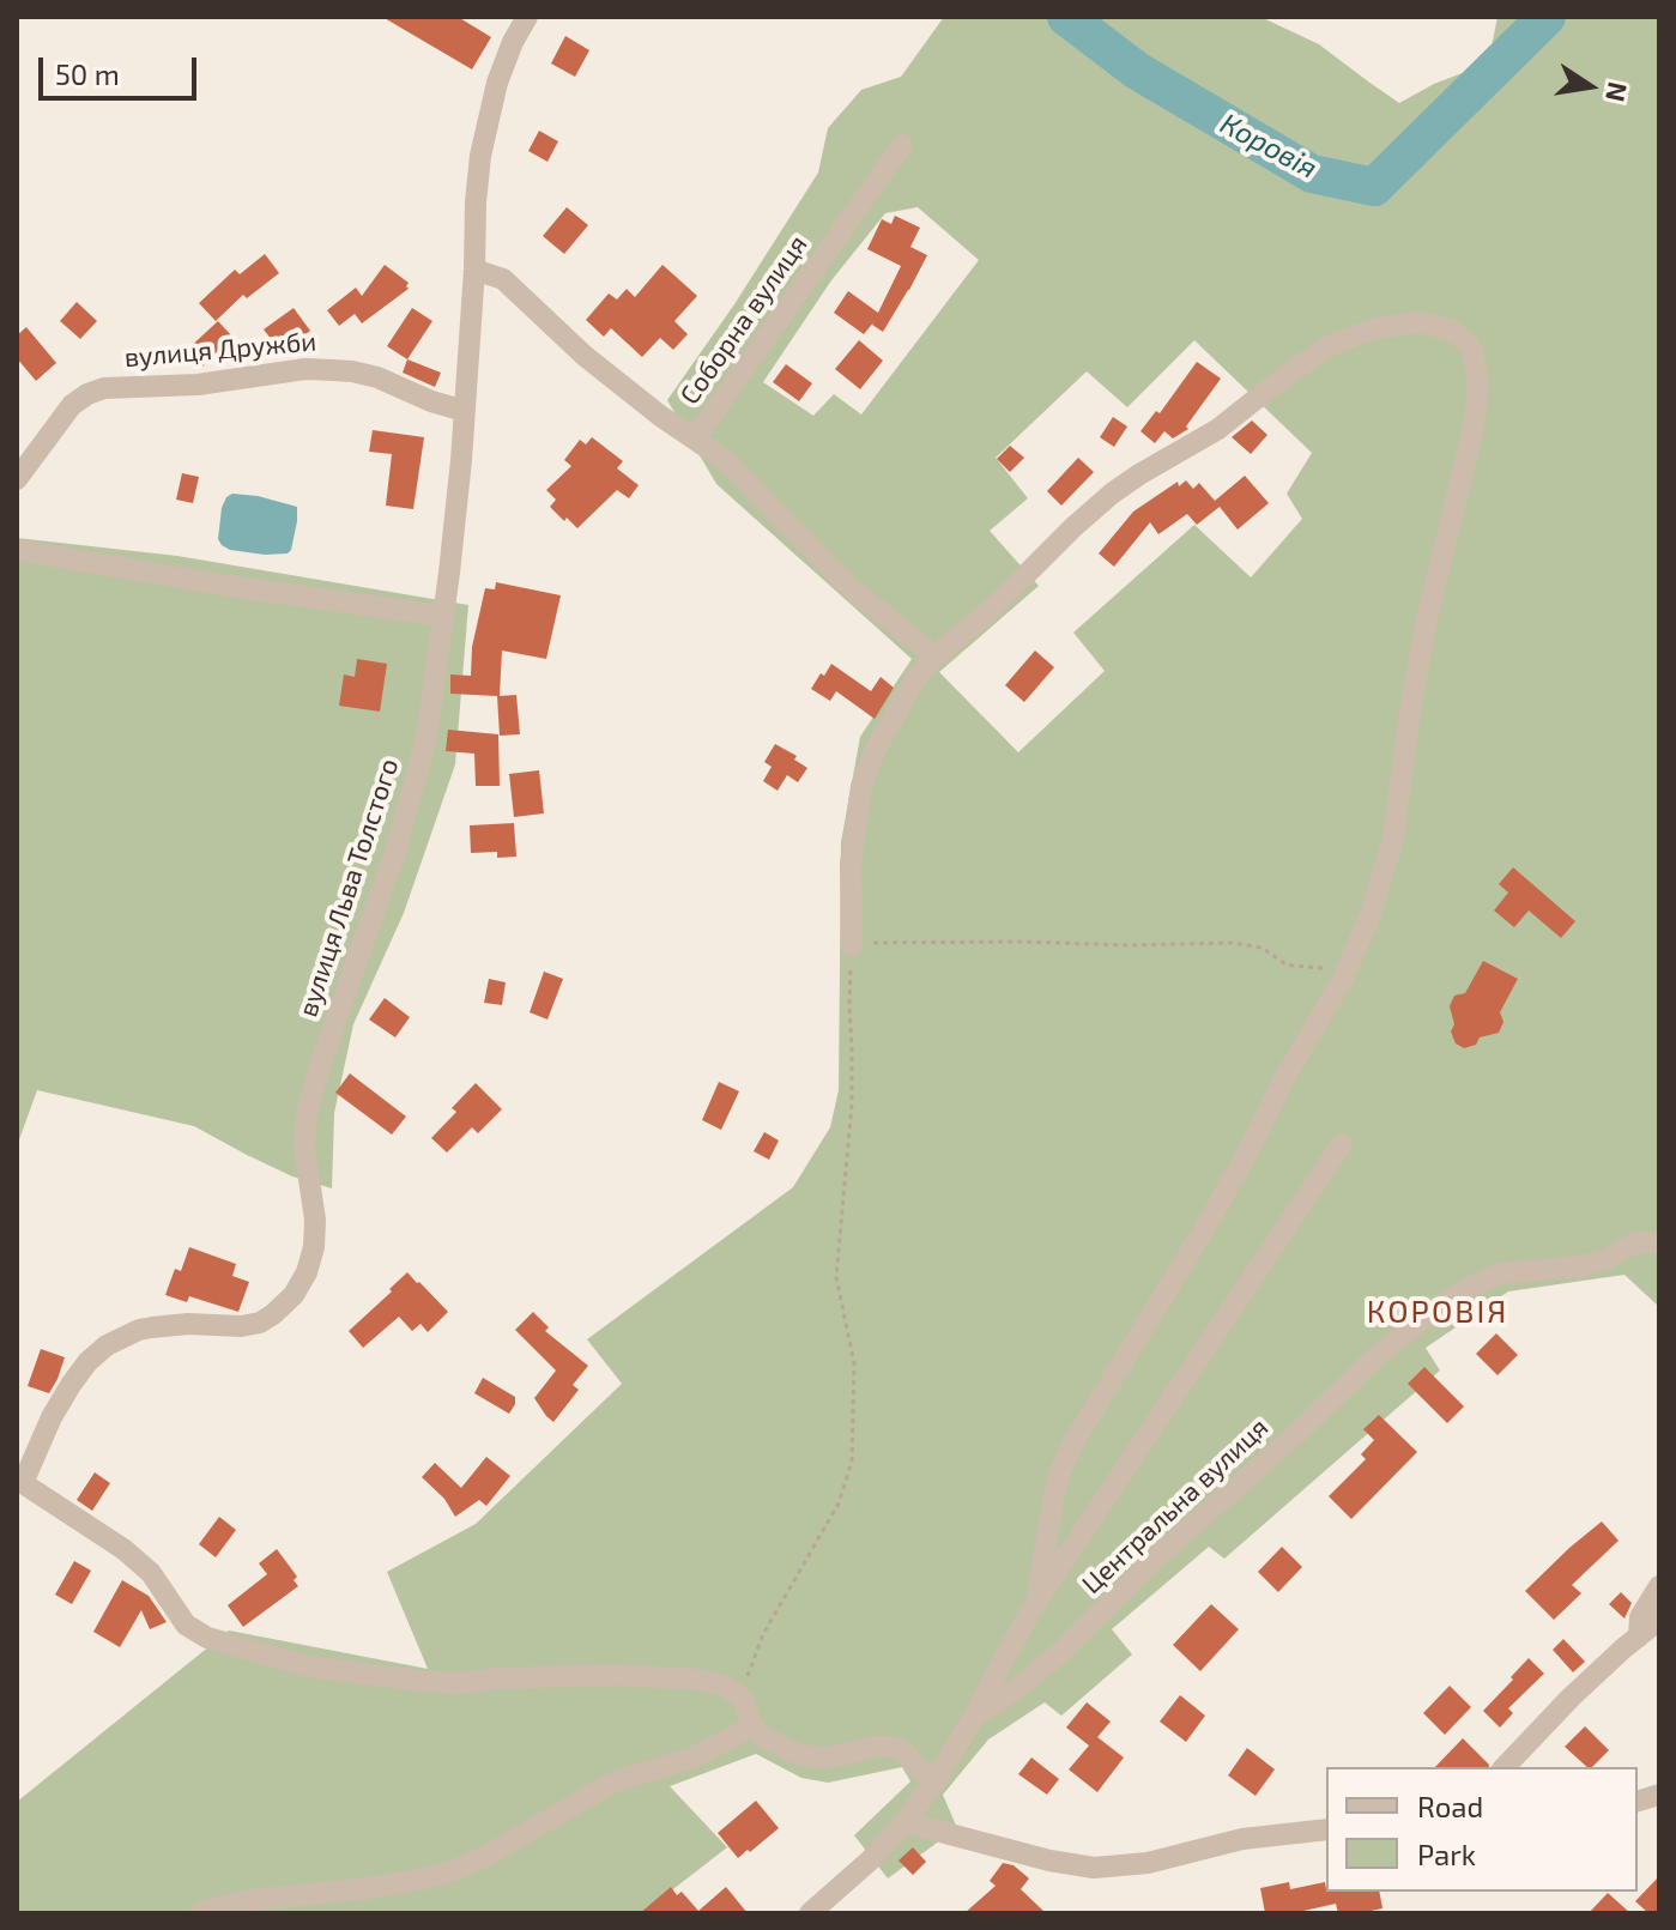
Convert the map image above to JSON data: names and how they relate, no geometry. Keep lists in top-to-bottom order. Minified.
{"streets":{"street":["Соборна вулиця","вулиця Дружби","вулиця Льва Толстого","Центральна вулиця"]},"crossings":[["Соборна вулиця","вулиця Льва Толстого"],["вулиця Дружби","вулиця Льва Толстого"]],"districts":["КОРОВІЯ"],"water":["Коровія"],"legend":["Road","Park"],"scale_bar":"50 m","north":"right"}
